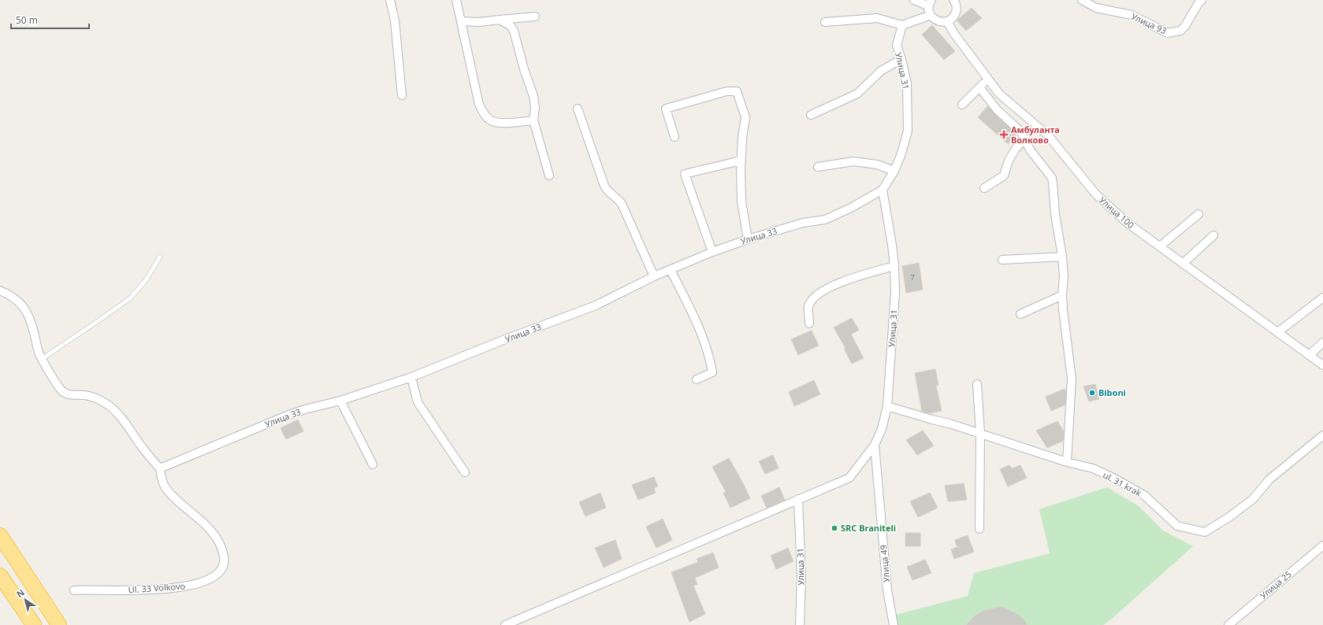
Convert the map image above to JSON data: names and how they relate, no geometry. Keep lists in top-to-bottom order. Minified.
{"streets":{"street":["Улица 93","Улица 31","Улица 100","Улица 33","ul. 31 krak","Улица 49","Улица 25","Ul. 33 Volkovo"]},"crossings":[["Улица 31","Улица 33"],["Улица 31","ul. 31 krak"],["Улица 31","Улица 49"],["Улица 33","Ul. 33 Volkovo"]],"places":{"health":["Амбуланта Волково"],"other":["Biboni","SRC Braniteli"]},"house_numbers":["7"],"scale_bar":"50 m","north":"top left"}
